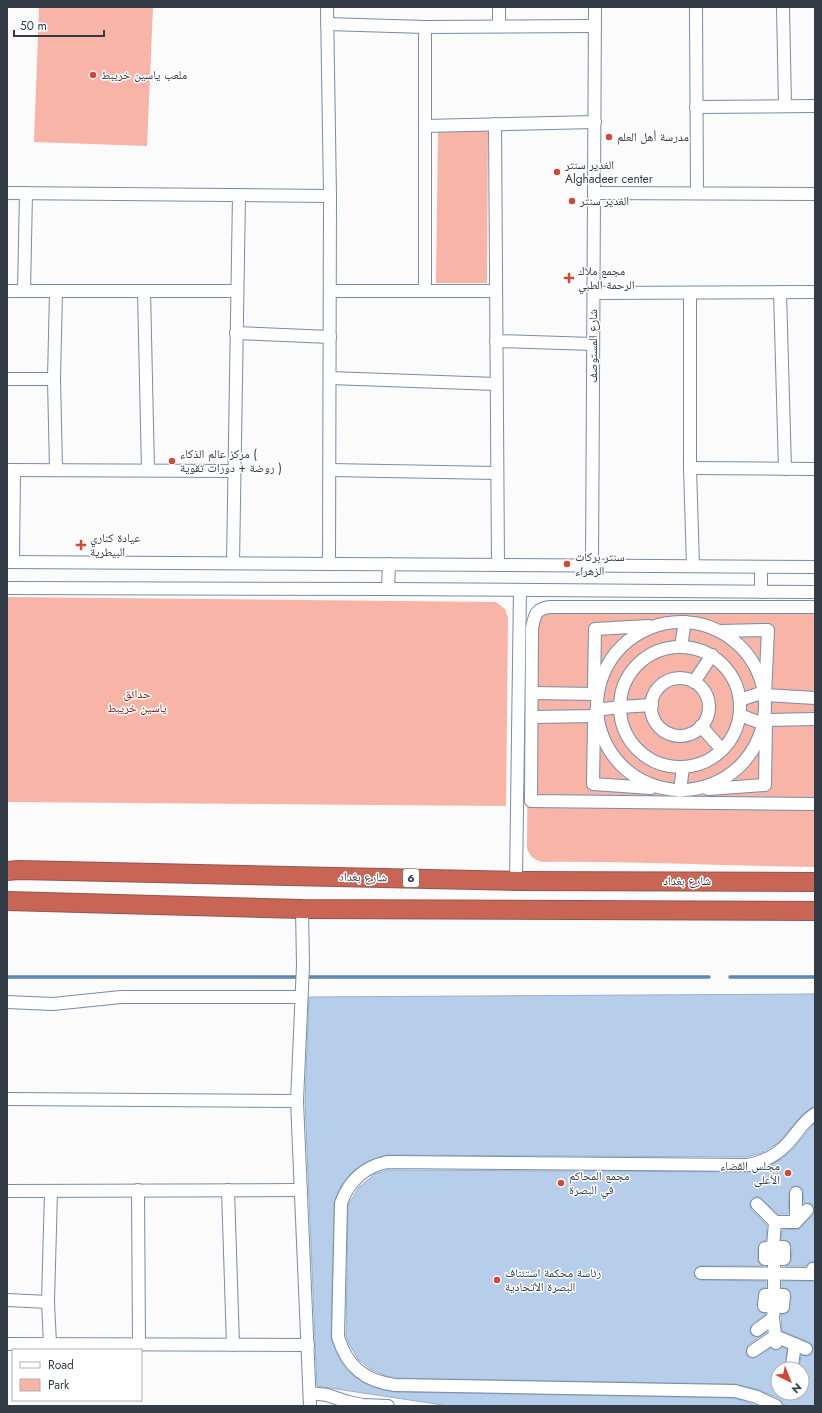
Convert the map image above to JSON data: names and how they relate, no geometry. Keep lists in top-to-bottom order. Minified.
{"streets":{"highway":["شارع بغداد","6"],"street":["شارع المستوصف"]},"parks":["حدائق ياسين خريبط"],"places":{"other":["ملعب ياسين خريبط","مدرسة أهل العلم","الغدير سنتر Alghadeer center","الغدير سنتر","مركز عالم الذكاء ( روضة + دورات تقوية )","سنتر بركات الزهراء","مجلس القضاء الأعلى","مجمع المحاكم في البصرة","رئاسة محكمة استئناف البصرة الأتحادية"],"health":["مجمع ملاك الرحمة الطبي","عيادة كناري البيطرية"]},"legend":["Road","Park"],"scale_bar":"50 m","north":"bottom right"}
